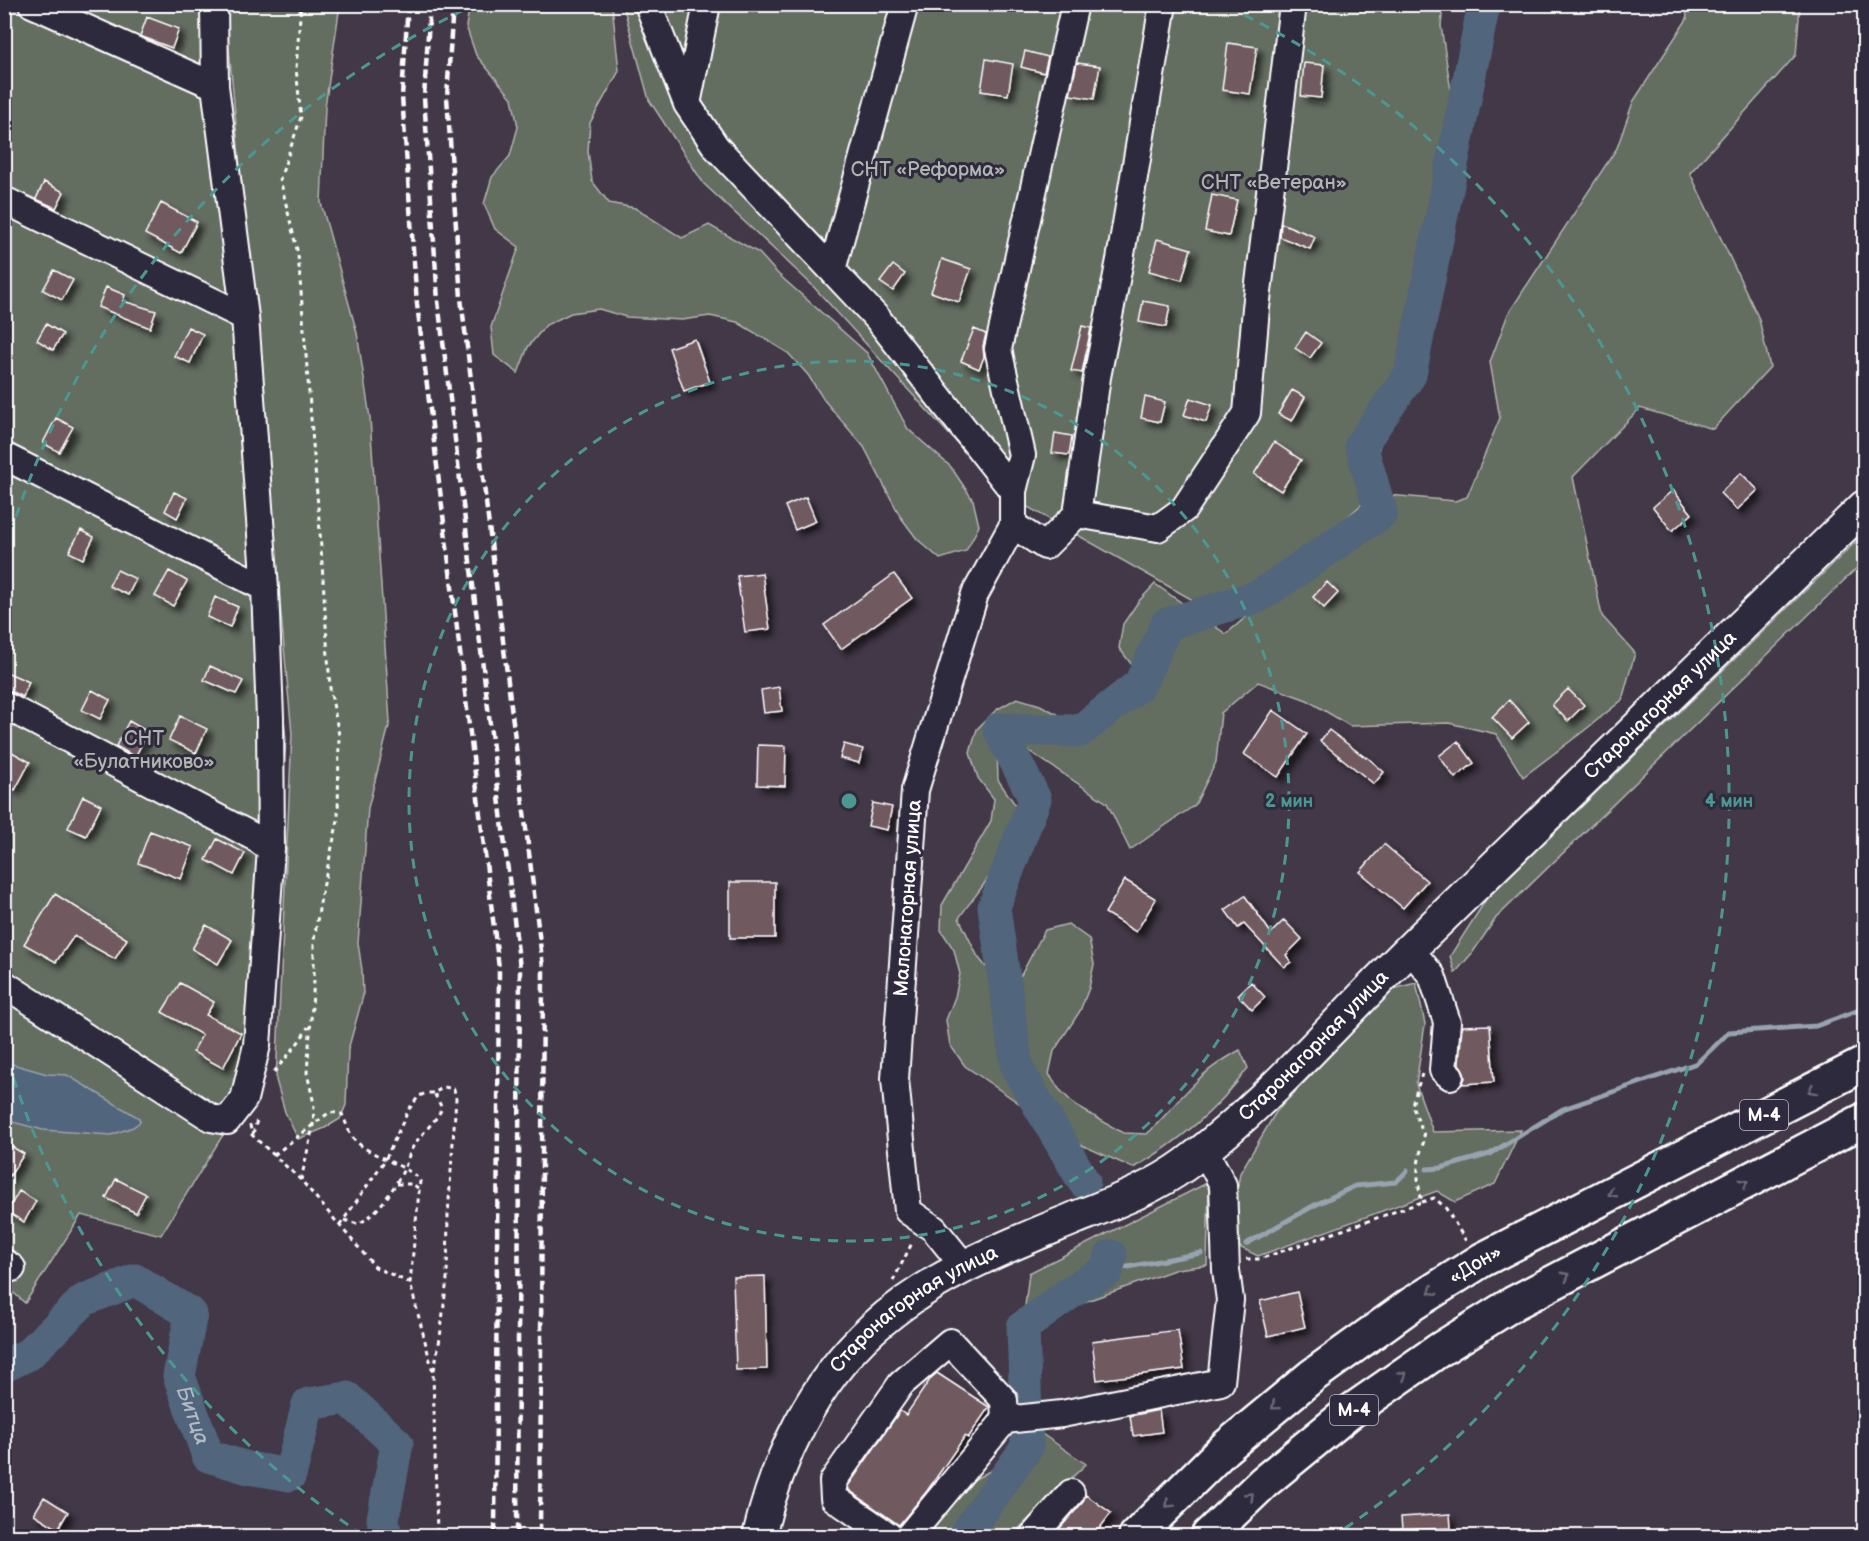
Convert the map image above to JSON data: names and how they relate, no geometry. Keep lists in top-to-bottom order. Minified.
{"streets":{"highway":["М-4","«Дон»"],"main road":["Старонагорная улица"],"street":["Малонагорная улица"]},"crossings":[["Старонагорная улица","Малонагорная улица"]],"water":["Битца"],"parks":["СНТ «Реформа»","СНТ «Ветеран»","СНТ «Булатниково»"],"rings":["2 мин","4 мин"]}
